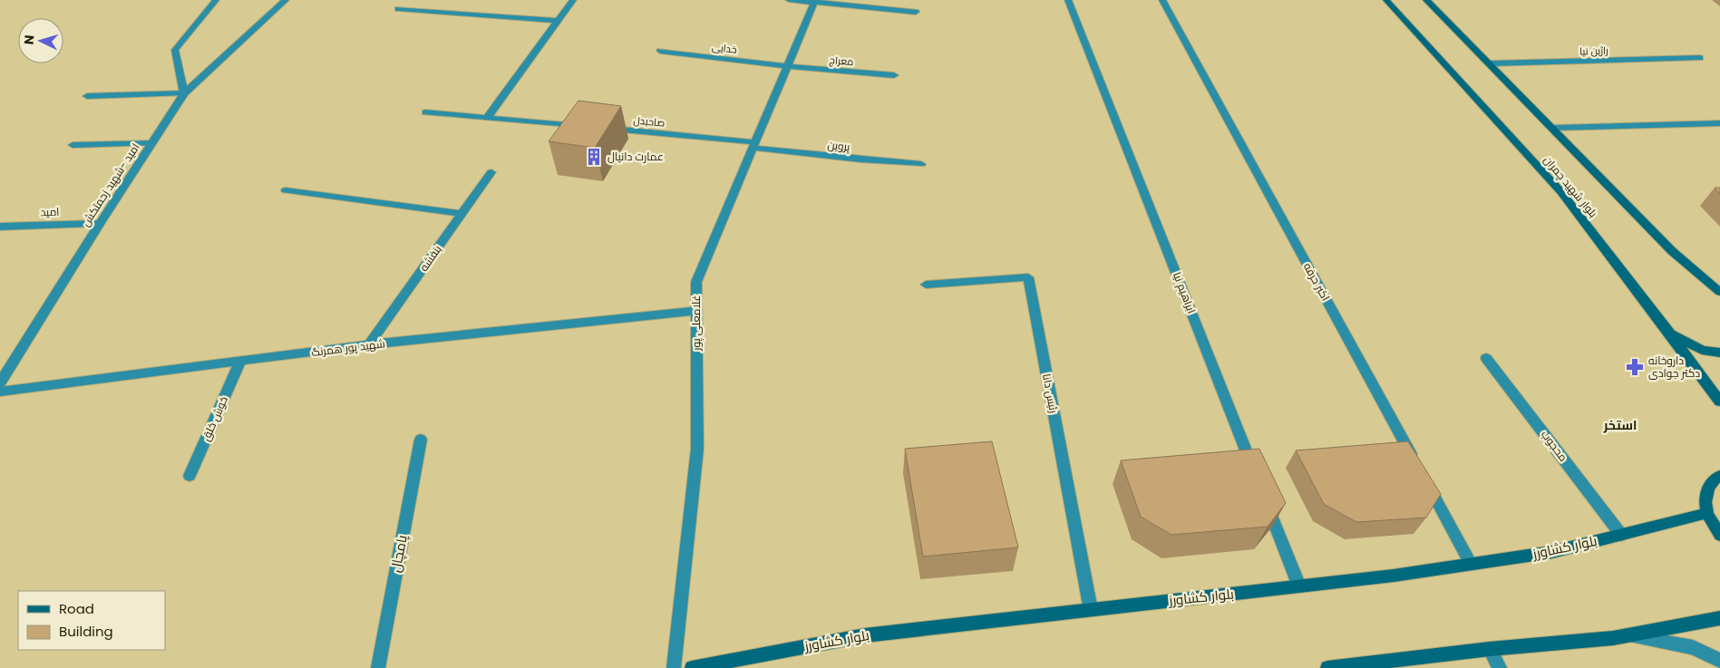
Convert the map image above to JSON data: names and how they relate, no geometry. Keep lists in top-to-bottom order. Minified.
{"streets":{"main road":["بلوار شهید چمران","بلوار کشاورز"],"street":["خدایی","راژین نیا","معراج","صاحبدل","پروین","امید -شهید زحمتکش","امید","بنفشه","اکبر حرفه","ابراهیم نیا","غلامعلی پور","شهید پور همرنگ","رئیس دانا","خوش خلق","محجوب","پامچال"]},"crossings":[["خدایی","معراج"],["خدایی","غلامعلی پور"],["معراج","غلامعلی پور"],["صاحبدل","پروین"],["صاحبدل","غلامعلی پور"],["پروین","غلامعلی پور"],["امید -شهید زحمتکش","امید"],["بنفشه","شهید پور همرنگ"],["غلامعلی پور","شهید پور همرنگ"],["شهید پور همرنگ","خوش خلق"],["رئیس دانا","بلوار کشاورز"],["محجوب","بلوار کشاورز"]],"districts":["استخر"],"places":{"building":["عمارت دانیال"],"pharmacy":["داروخانه دکتر جوادی"]},"legend":["Road","Building"],"north":"left"}
